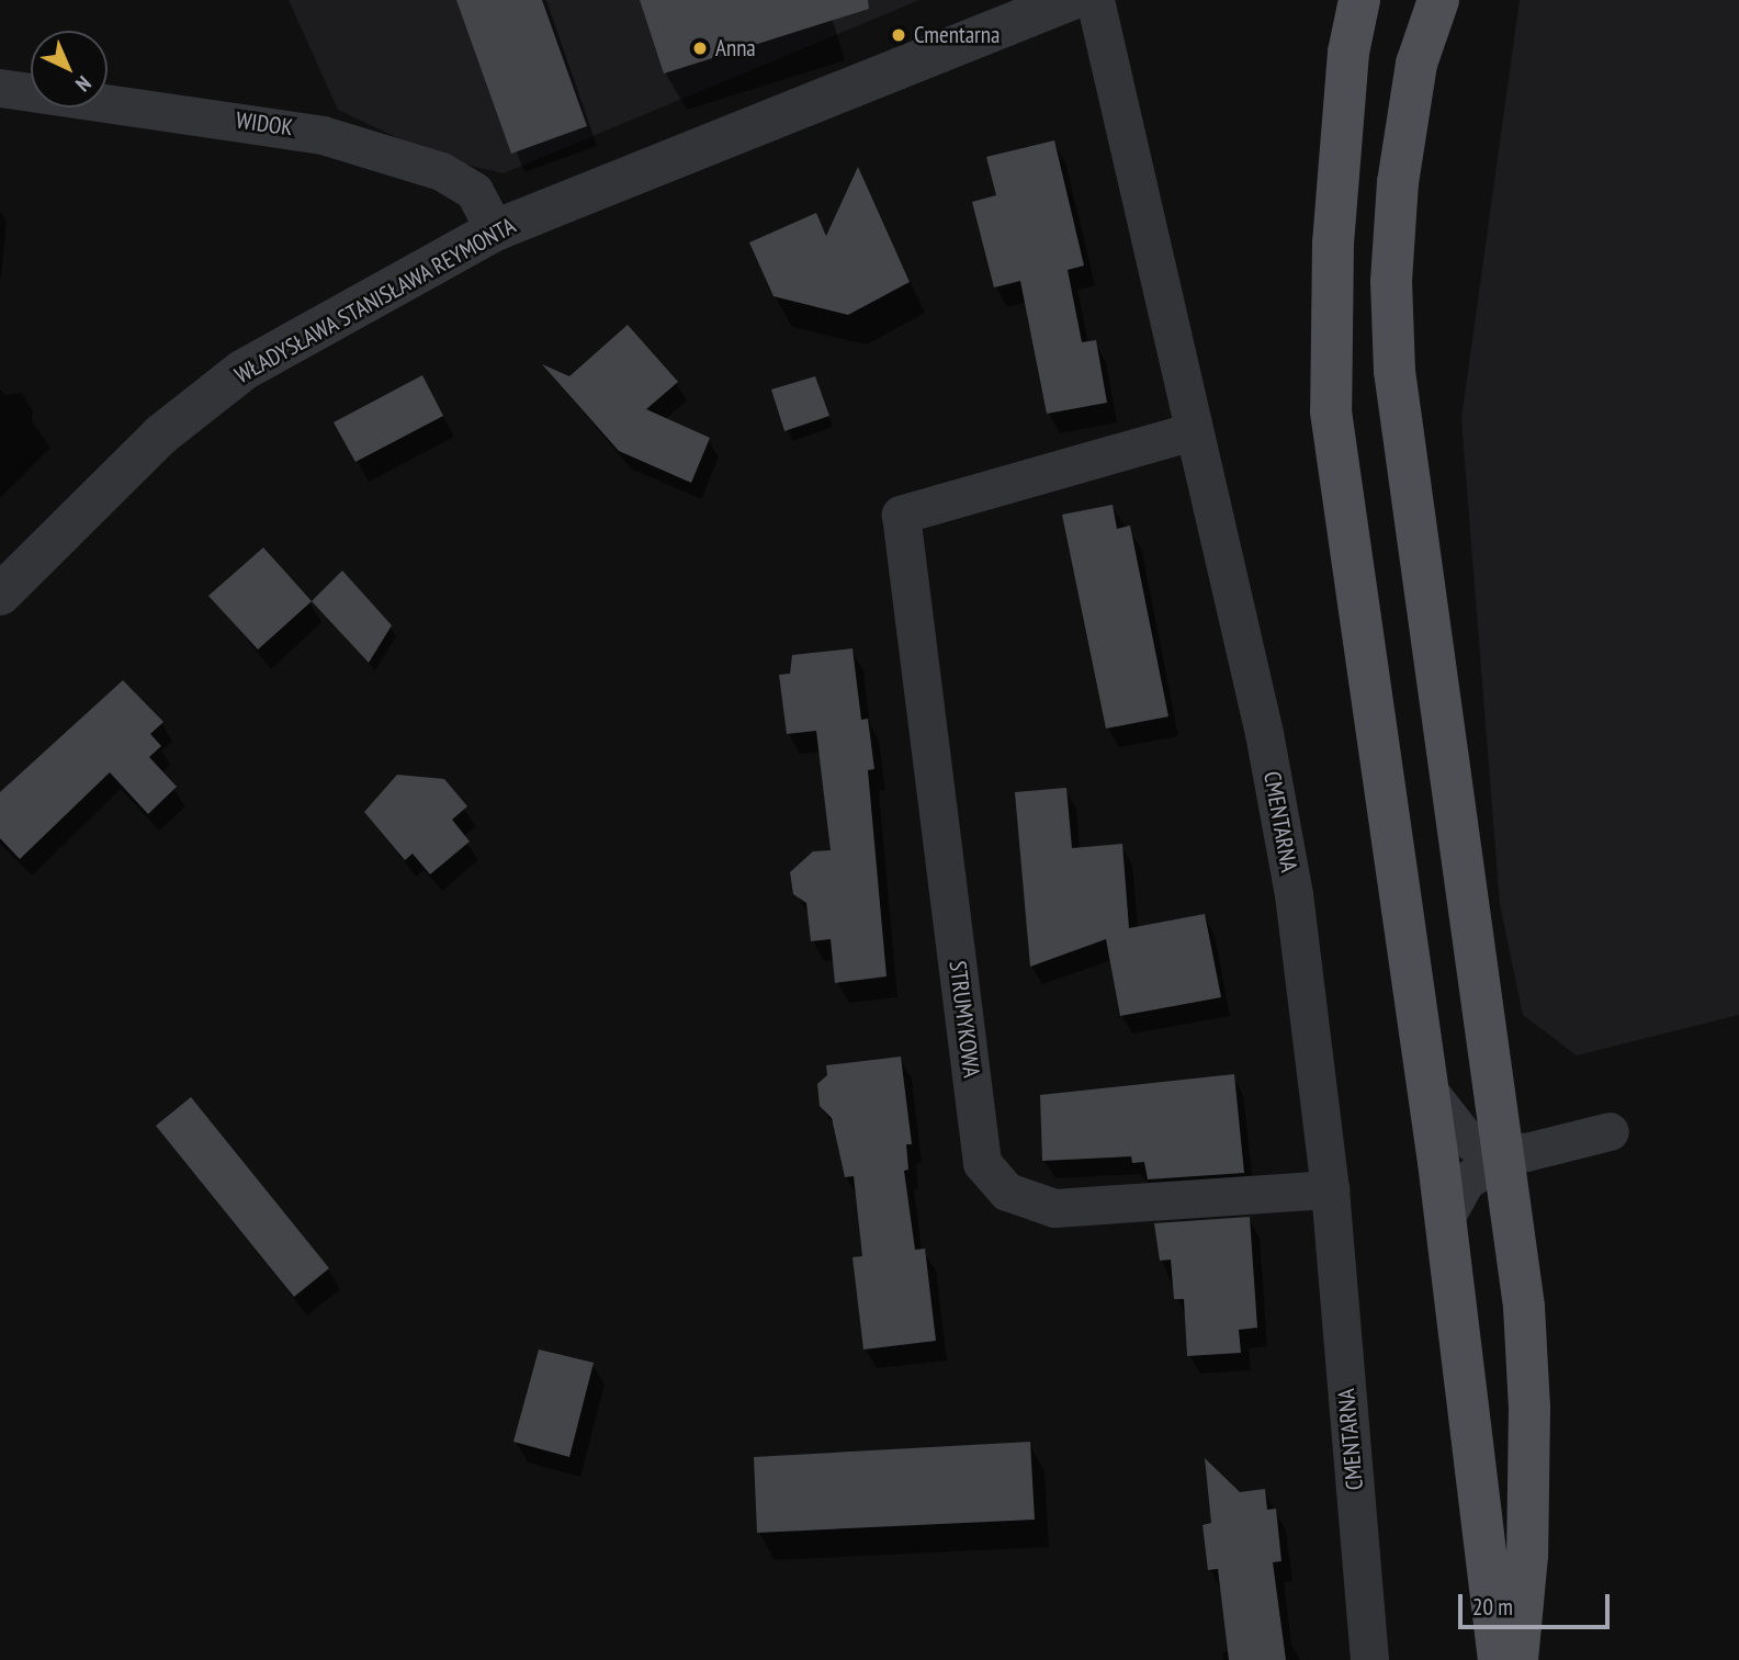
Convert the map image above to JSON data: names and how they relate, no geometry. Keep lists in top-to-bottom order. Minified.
{"streets":{"street":["WIDOK","WŁADYSŁAWA STANISŁAWA REYMONTA","CMENTARNA","STRUMYKOWA"]},"crossings":[["WIDOK","WŁADYSŁAWA STANISŁAWA REYMONTA"],["CMENTARNA","STRUMYKOWA"]],"places":["Cmentarna","Anna"],"scale_bar":"20 m","north":"bottom right"}
